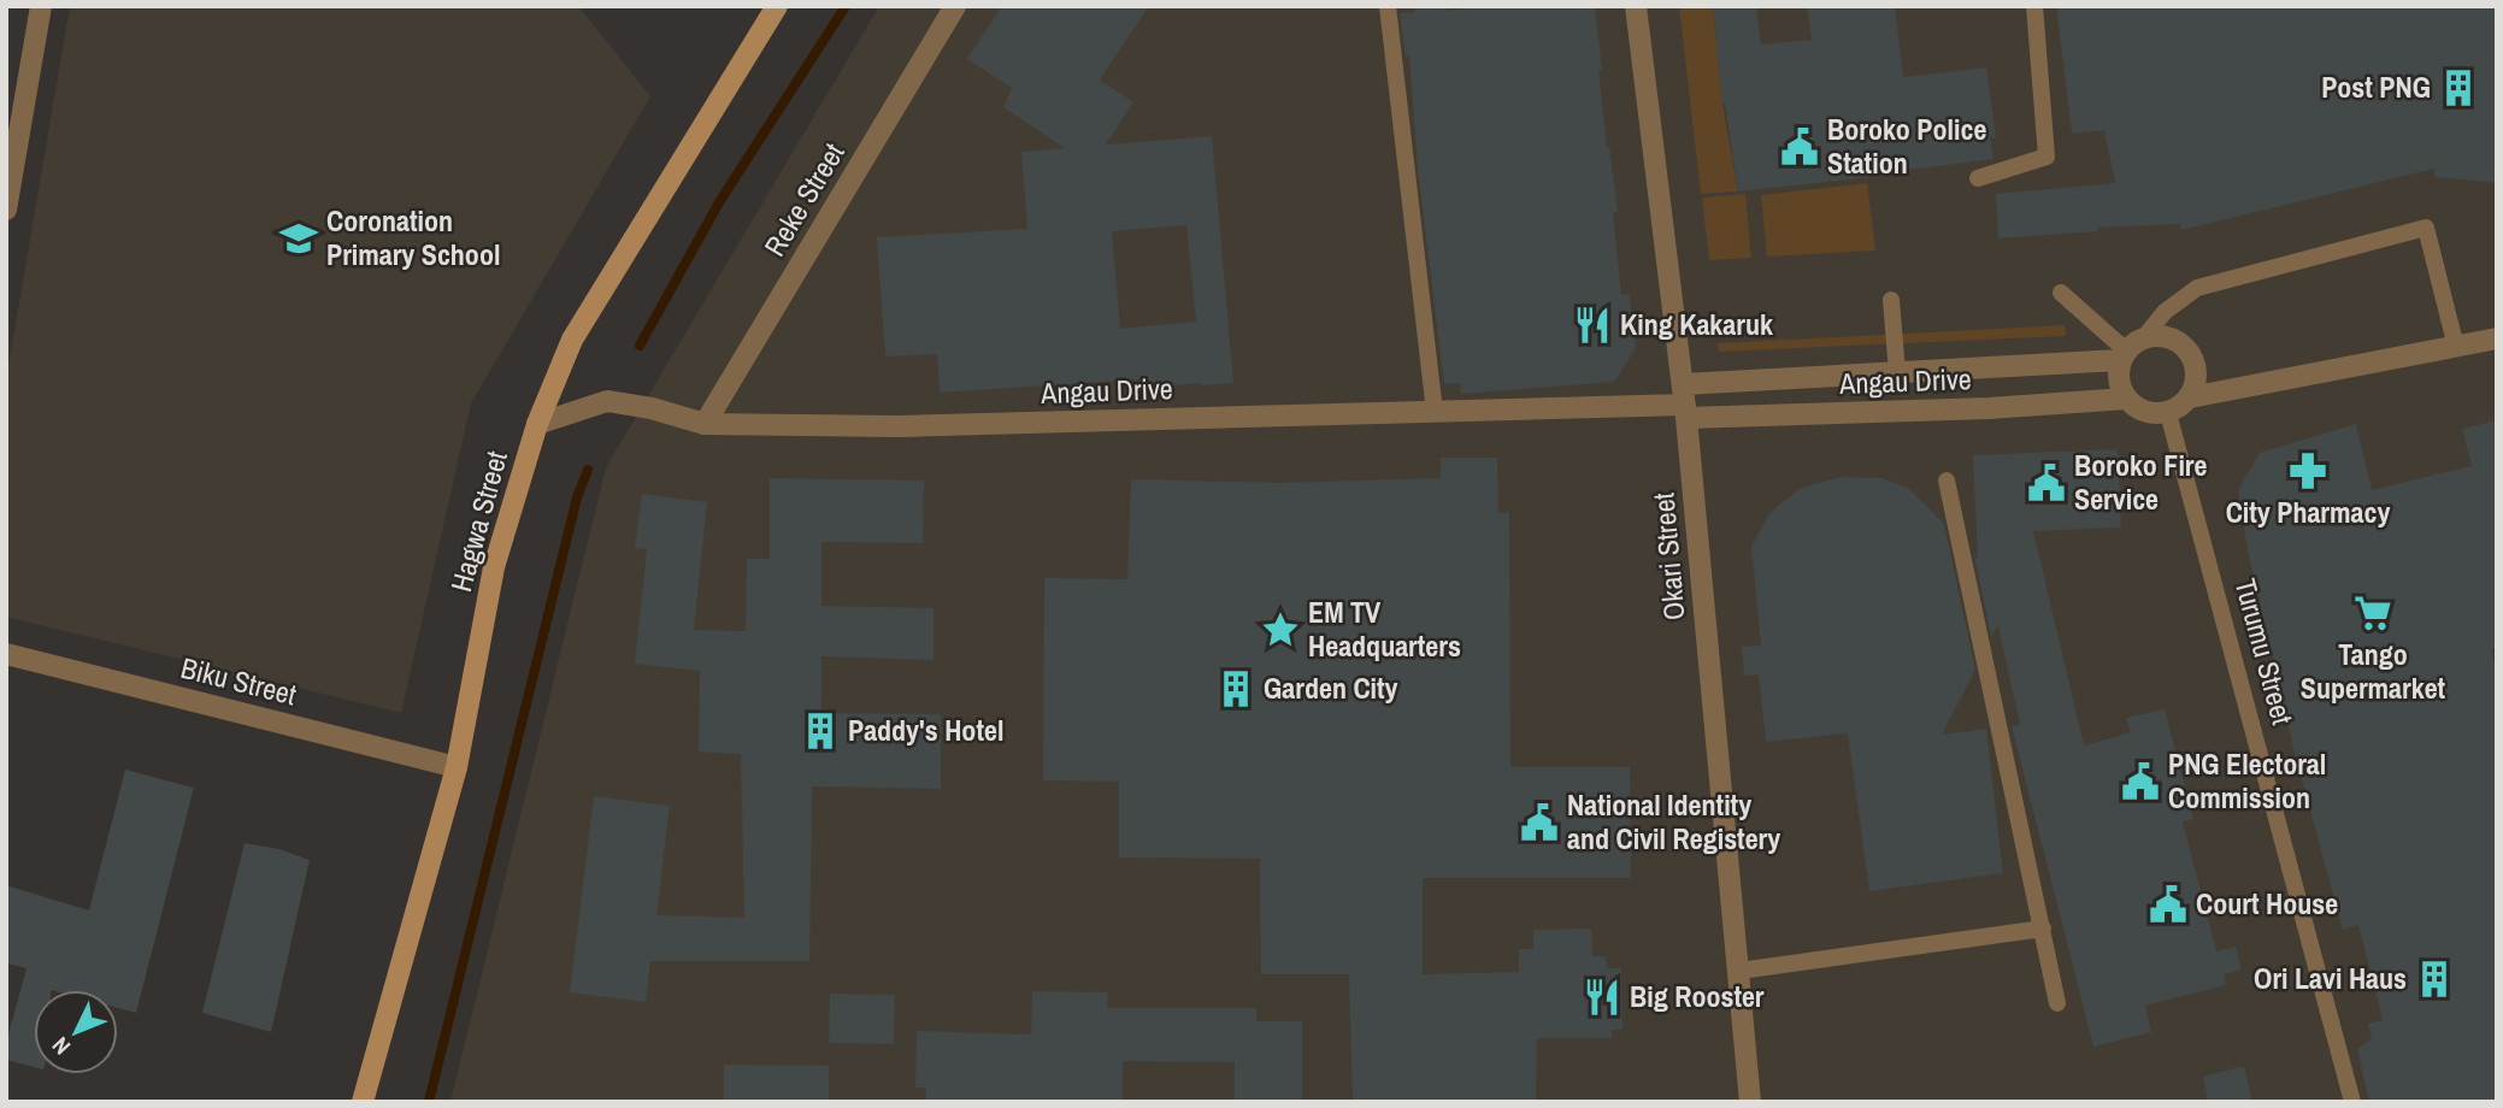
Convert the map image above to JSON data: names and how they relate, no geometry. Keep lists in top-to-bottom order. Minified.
{"streets":{"street":["Reke Street","Angau Drive","Hagwa Street","Okari Street","Biku Street"],"lane":["Turumu Street"]},"crossings":[["Reke Street","Angau Drive"],["Angau Drive","Hagwa Street"],["Angau Drive","Okari Street"],["Angau Drive","Turumu Street"],["Hagwa Street","Biku Street"]],"places":{"building":["Post PNG","Garden City","Paddy's Hotel","Ori Lavi Haus"],"public building":["Boroko Police Station","Boroko Fire Service","PNG Electoral Commission","National Identity and Civil Registery","Court House"],"school or university":["Coronation Primary School"],"restaurant":["King Kakaruk","Big Rooster"],"pharmacy":["City Pharmacy"],"supermarket":["Tango Supermarket"],"place":["EM TV Headquarters"]},"north":"bottom left"}
